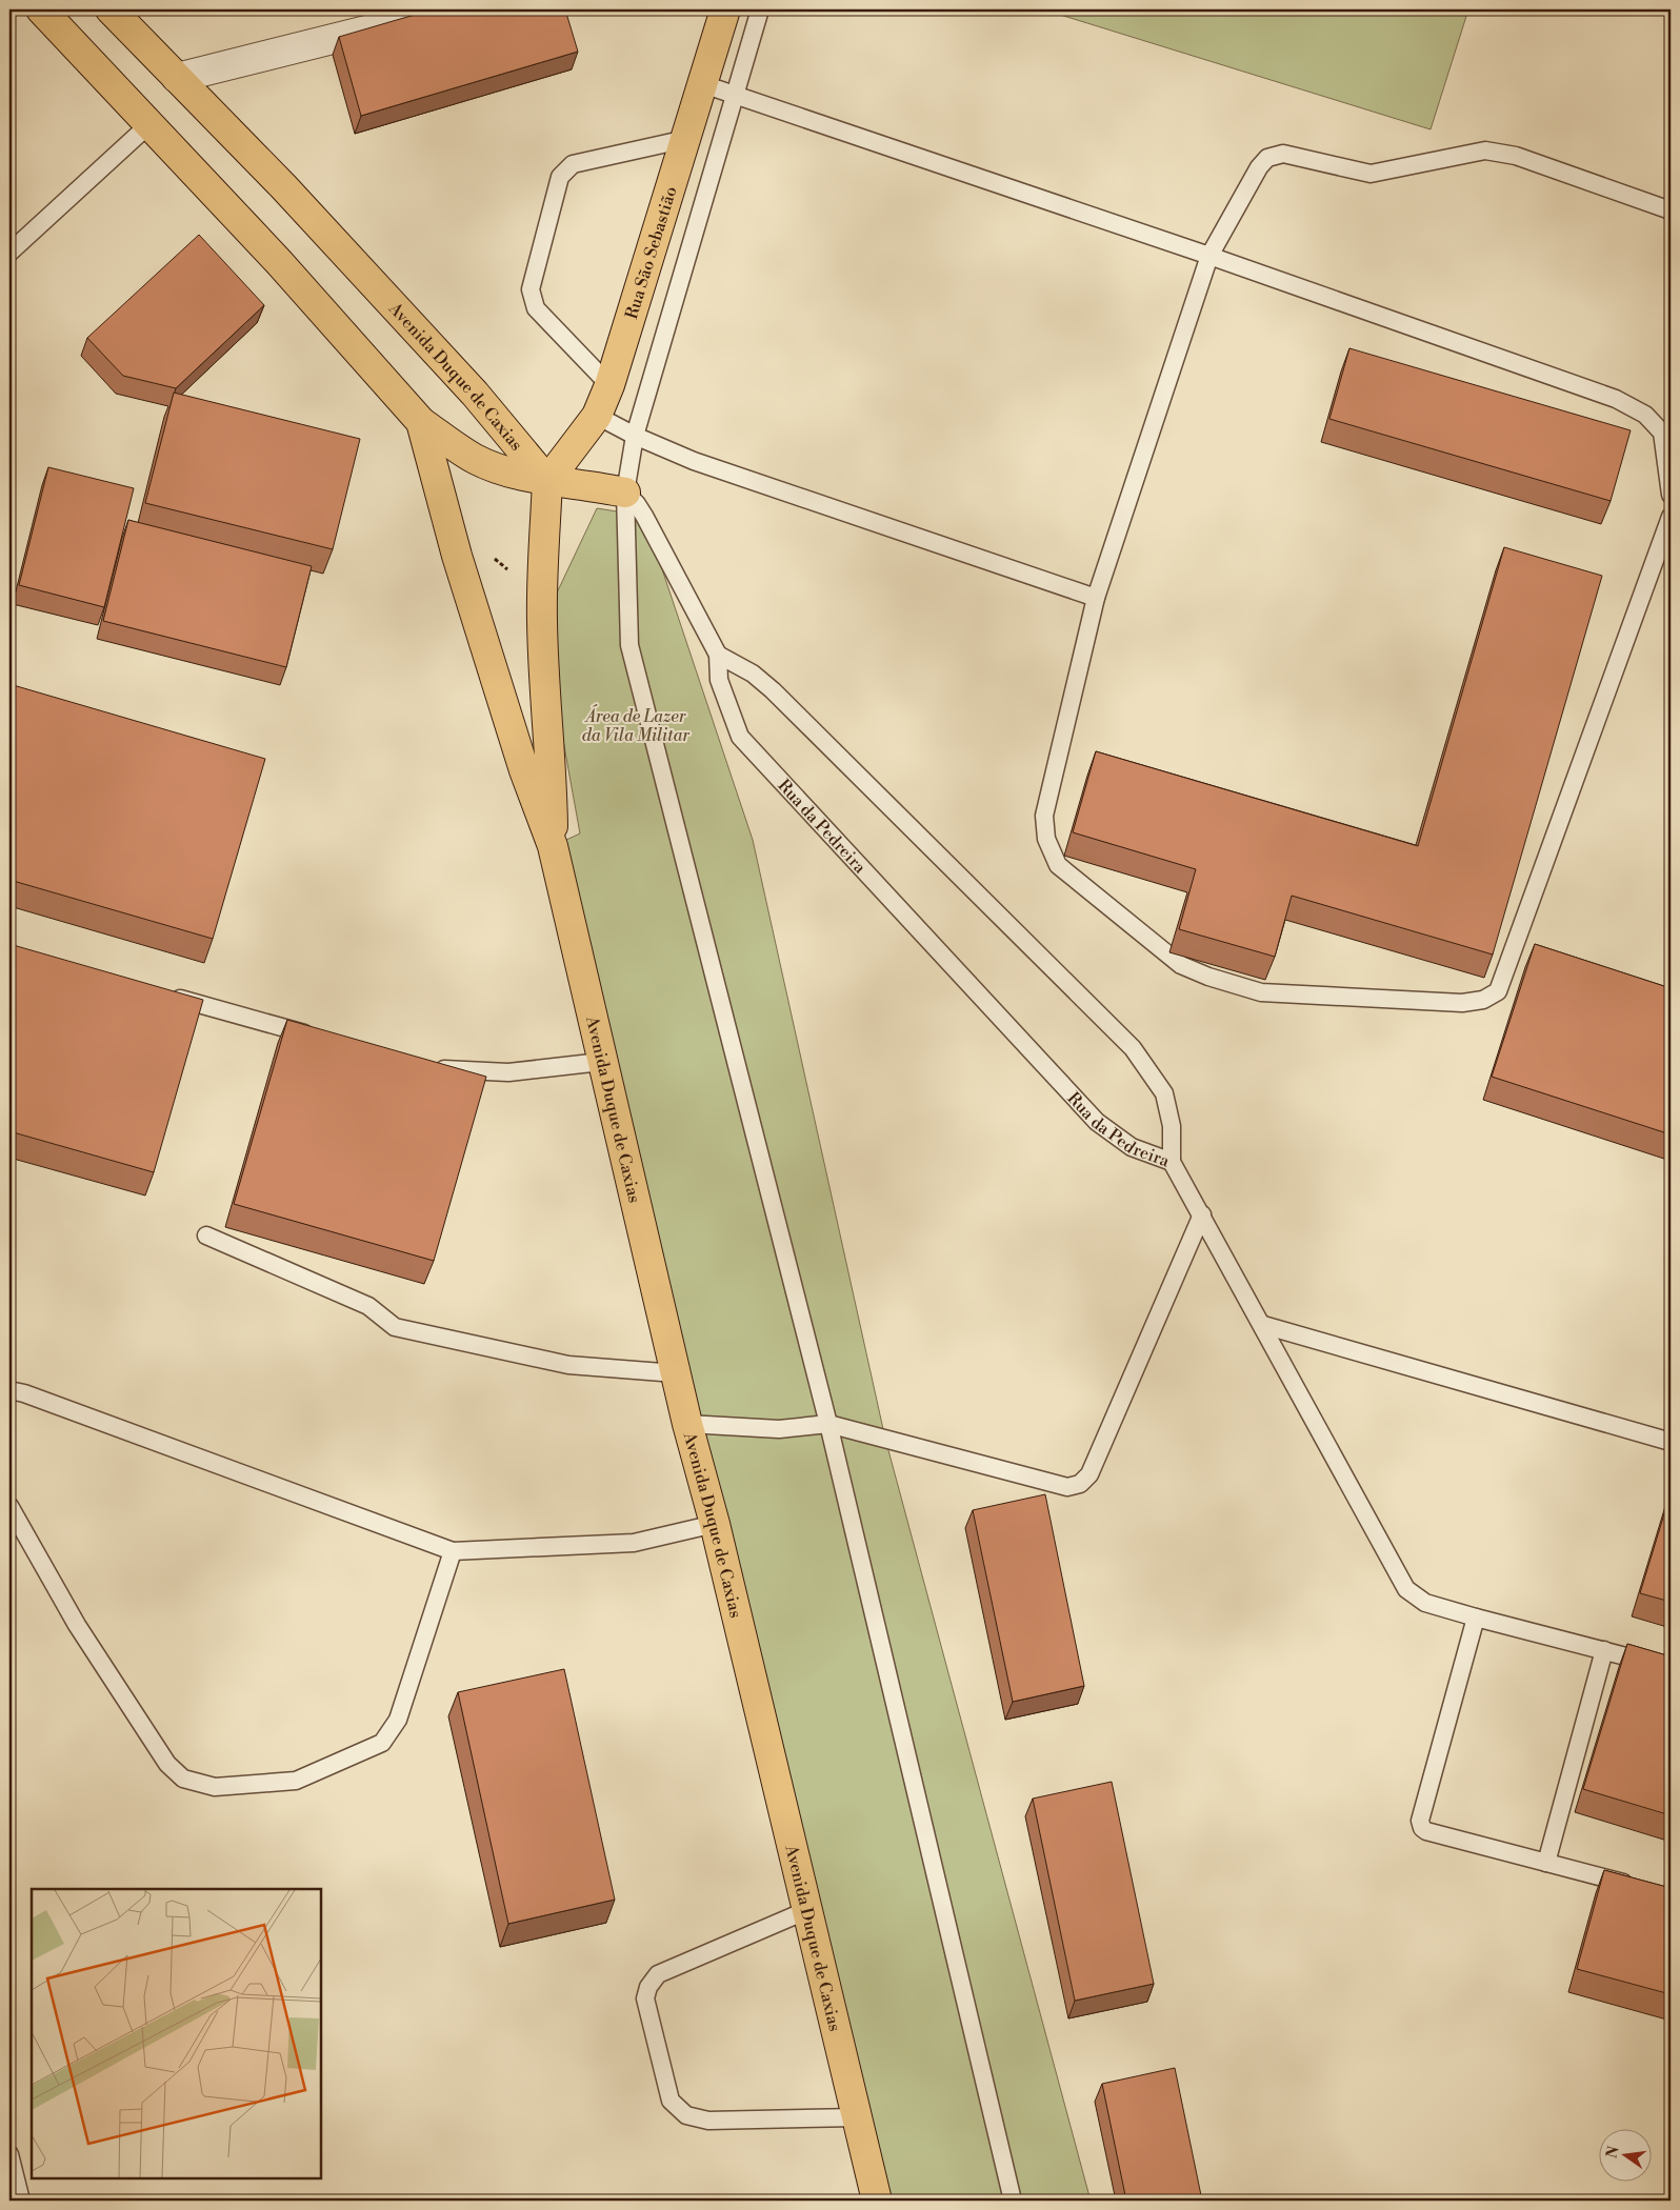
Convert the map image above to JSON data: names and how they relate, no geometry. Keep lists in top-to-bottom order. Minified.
{"streets":{"main road":["Rua São Sebastião","Avenida Duque de Caxias"],"lane":["Rua da Pedreira"]},"crossings":[["Rua São Sebastião","Avenida Duque de Caxias"],["Rua São Sebastião","Rua da Pedreira"]],"parks":["Área de Lazer da Vila Militar"],"north":"left"}
